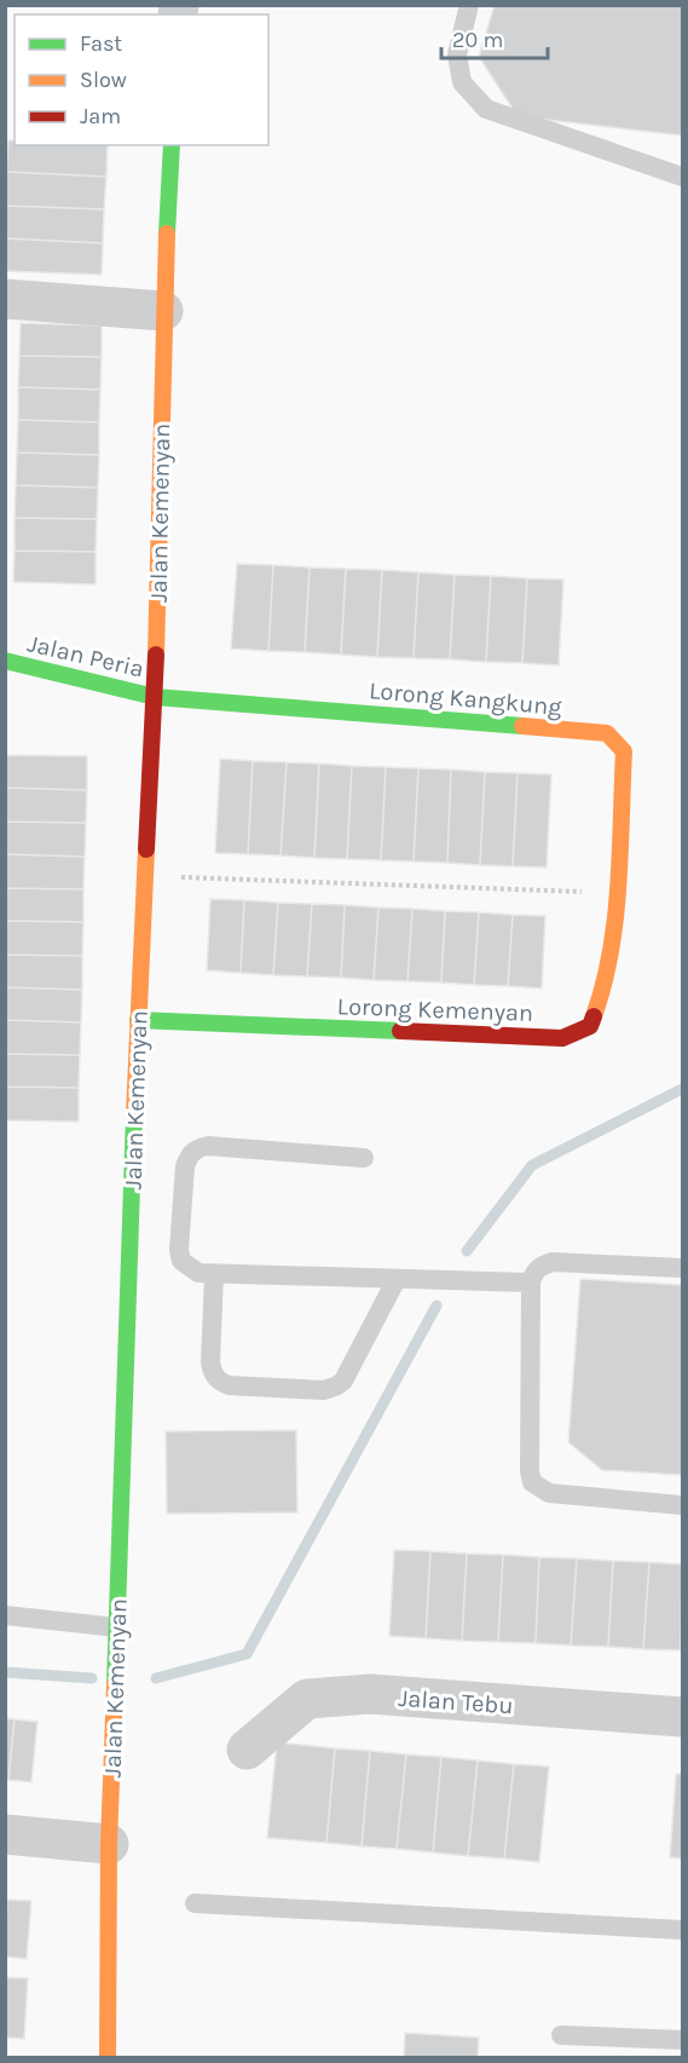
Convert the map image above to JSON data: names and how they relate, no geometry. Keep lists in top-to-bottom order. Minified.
{"streets":{"street":["Jalan Kemenyan","Jalan Peria","Lorong Kangkung","Lorong Kemenyan","Jalan Tebu"]},"crossings":[["Jalan Kemenyan","Jalan Peria"],["Jalan Kemenyan","Lorong Kangkung"],["Jalan Kemenyan","Lorong Kemenyan"],["Jalan Peria","Lorong Kangkung"],["Lorong Kangkung","Lorong Kemenyan"]],"legend":["Fast","Slow","Jam"],"scale_bar":"20 m"}
